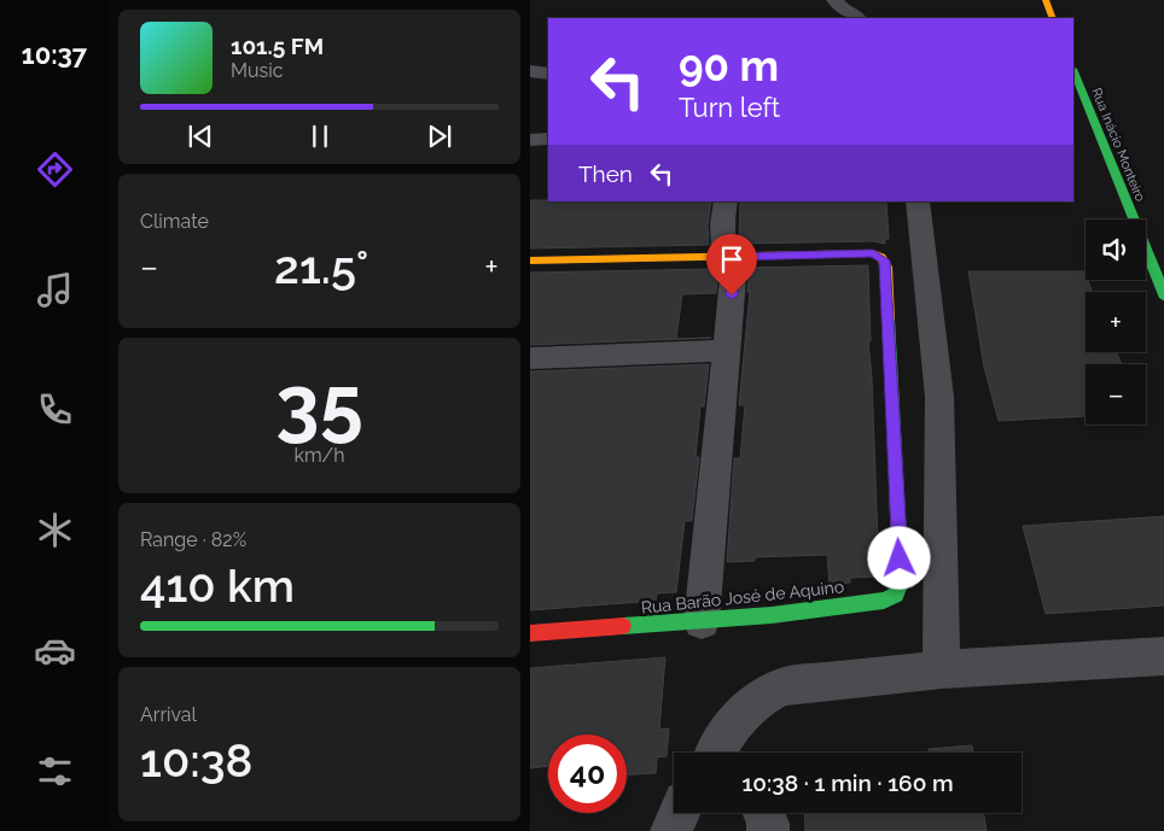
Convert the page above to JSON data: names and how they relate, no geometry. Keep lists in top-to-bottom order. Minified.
{"streets":{"street":["Rua Inácio Monteiro","Rua Barão José de Aquino"]},"page":{"tabs":"10:37","turn":["90 m","Turn left"],"song":["101.5 FM","Music"],"then":"Then","tile":["Climate",["35","km/h"],["Range · 82%","410 km"],["Arrival","10:38"]],"map_buttons":["+","−"],"heat":["−","21.5°","+"],"limit":"40","trip":"10:38 · 1 min · 160 m"}}
